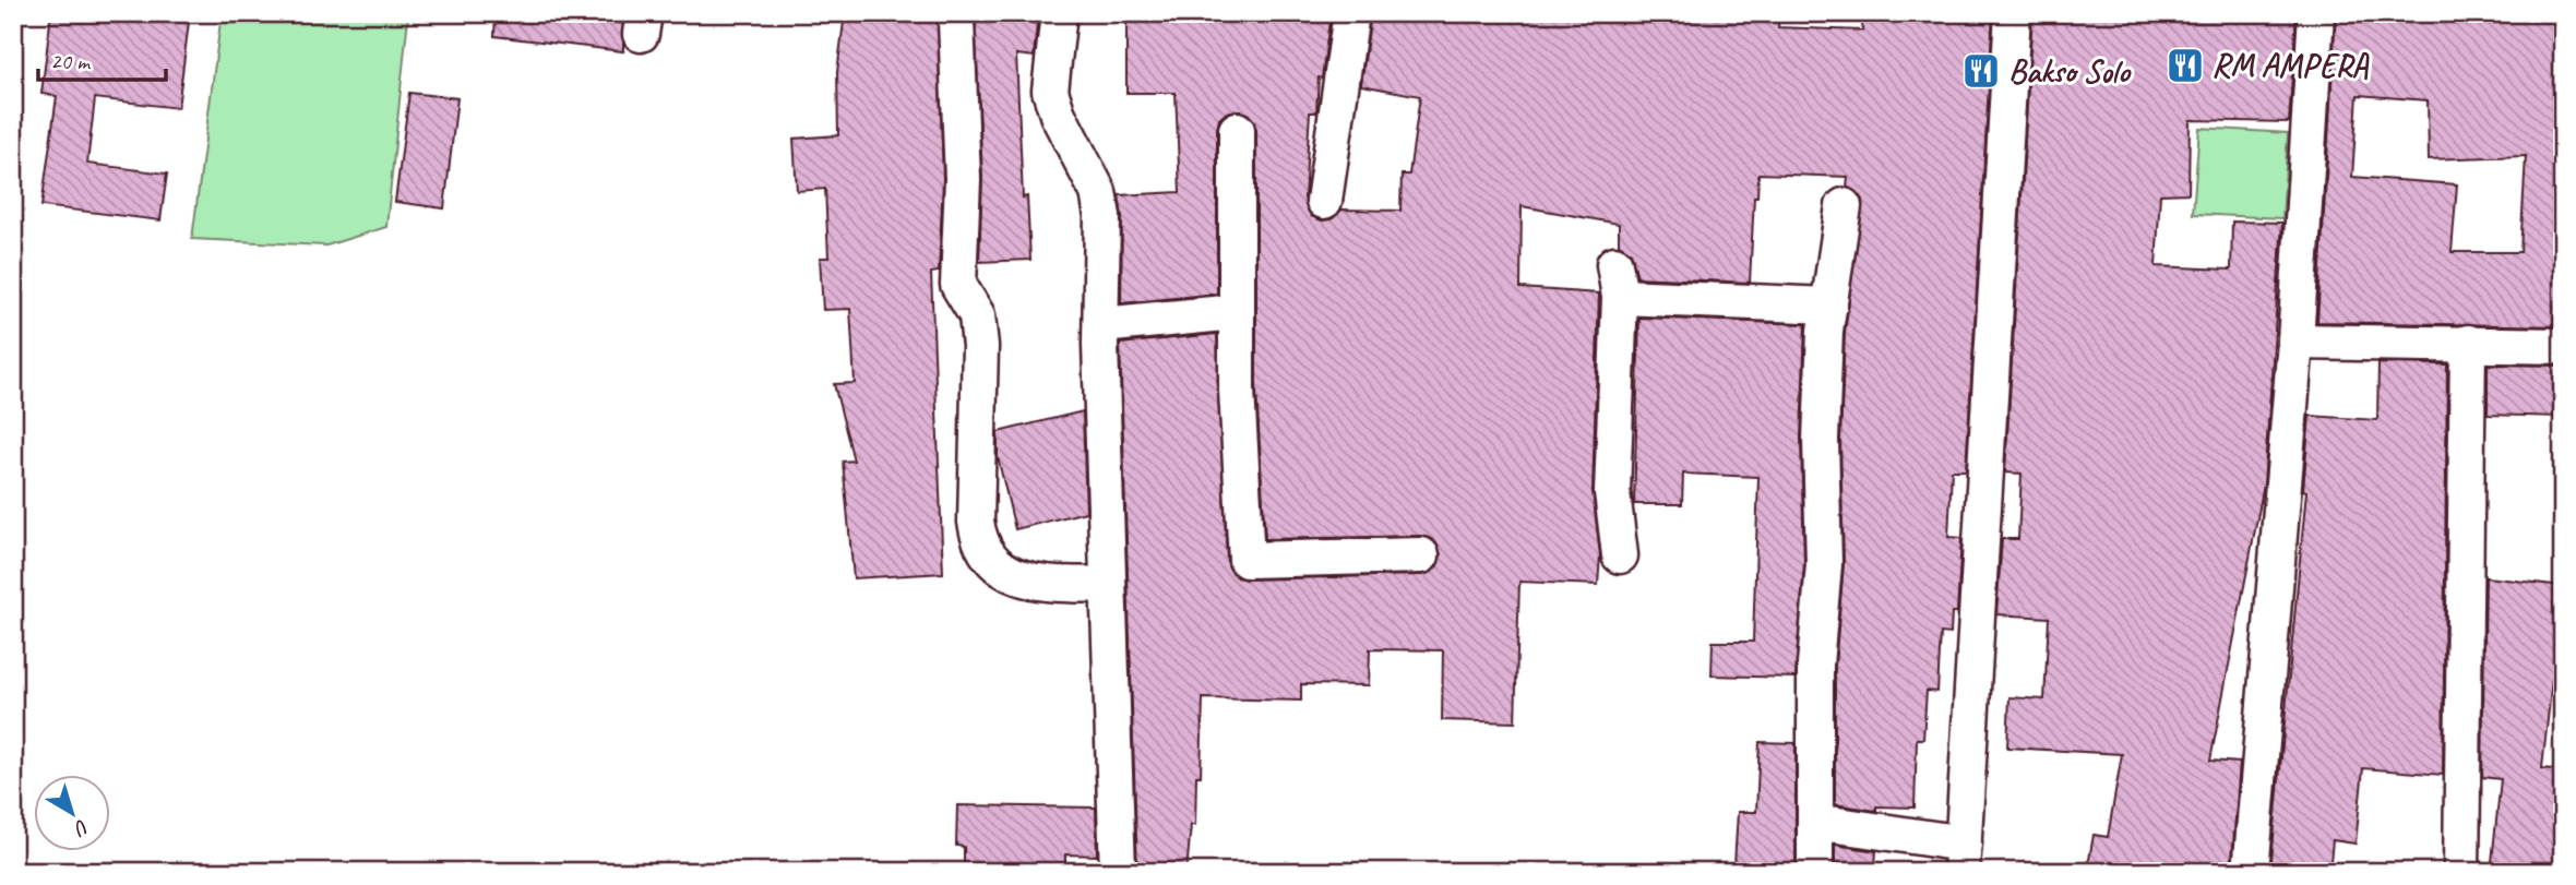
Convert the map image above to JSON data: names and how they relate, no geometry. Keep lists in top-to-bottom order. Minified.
{"places":{"restaurant":["RM AMPERA","Bakso Solo"]},"scale_bar":"20 m","north":"bottom right"}
